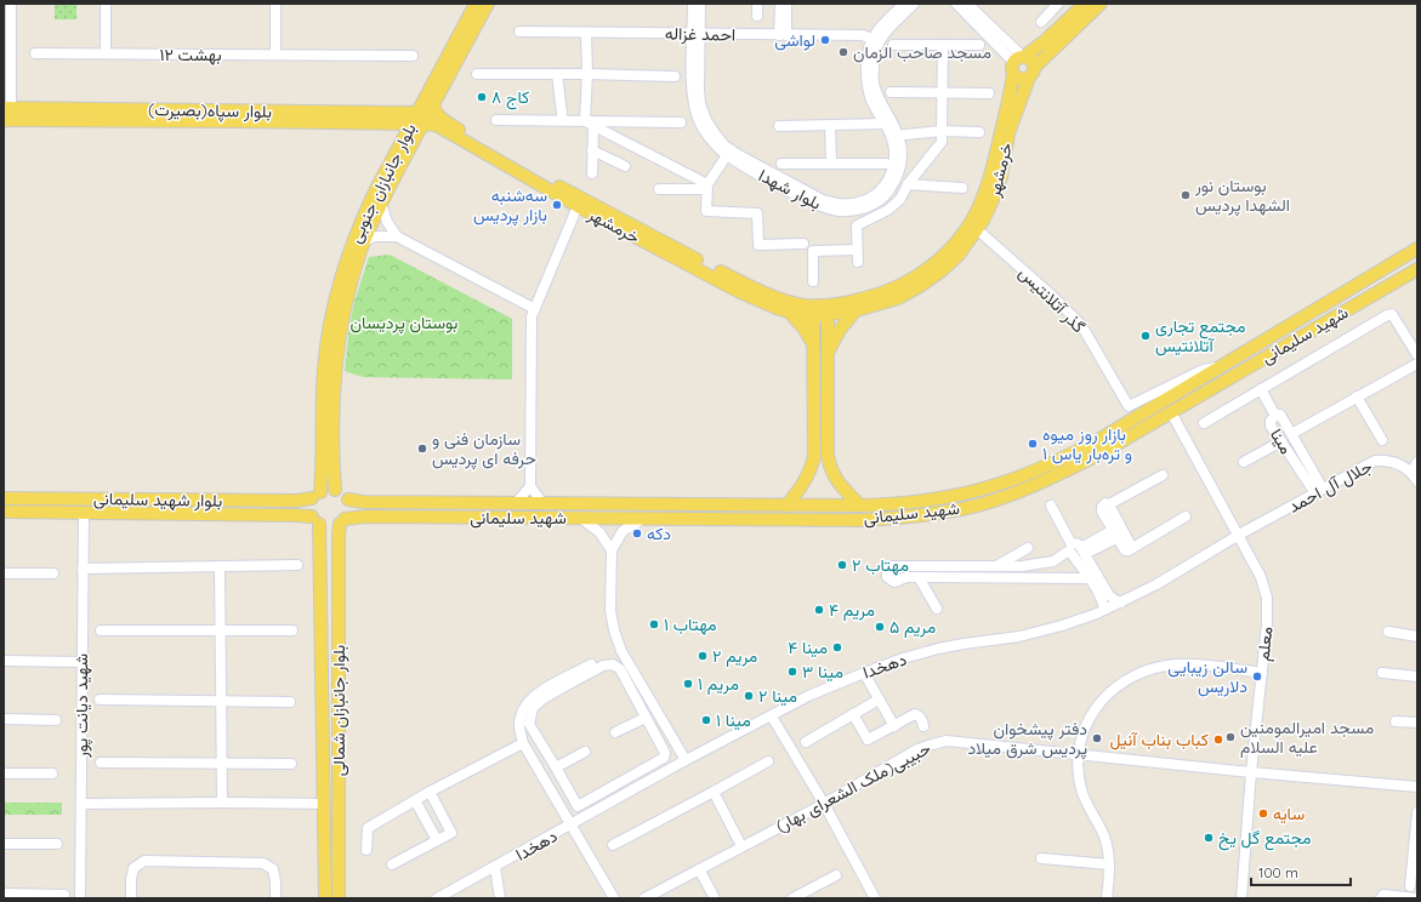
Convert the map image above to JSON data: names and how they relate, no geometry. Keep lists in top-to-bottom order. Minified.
{"streets":{"main road":["بلوار سپاه(بصیرت)","خرمشهر","بلوار جانبازان جنوبی","شهید سلیمانی","بلوار شهید سلیمانی","بلوار جانبازان شمالی"],"street":["احمد غزاله","بهشت ۱۲","بلوار شهدا","گذر آتلانتیس","مینا","جلال آل احمد","معلم","دهخدا","شهید دیانت پور","حبیبی(ملک الشعرای بهار)"]},"crossings":[["احمد غزاله","بلوار شهدا"],["بلوار سپاه(بصیرت)","بلوار جانبازان جنوبی"],["خرمشهر","گذر آتلانتیس"],["بلوار جانبازان جنوبی","شهید سلیمانی"],["بلوار جانبازان جنوبی","بلوار شهید سلیمانی"],["بلوار جانبازان جنوبی","بلوار جانبازان شمالی"],["گذر آتلانتیس","شهید سلیمانی"],["شهید سلیمانی","بلوار شهید سلیمانی"],["شهید سلیمانی","معلم"],["شهید سلیمانی","بلوار جانبازان شمالی"],["مینا","جلال آل احمد"],["جلال آل احمد","معلم"],["جلال آل احمد","دهخدا"],["بلوار شهید سلیمانی","شهید دیانت پور"],["بلوار شهید سلیمانی","بلوار جانبازان شمالی"],["معلم","دهخدا"],["معلم","حبیبی(ملک الشعرای بهار)"]],"parks":["بوستان پردیسان"],"places":["لواشی","مسجد صاحب الزمان","کاج ۸","بوستان نور الشهدا پردیس","سه‌شنبه بازار پردیس","مجتمع تجاری آتلانتیس","بازار روز میوه و تره‌بار یاس ۱","سازمان فنی و حرفه ای پردیس","دکه","مهتاب ۲","مریم ۴","مهتاب ۱","مریم ۵","مینا ۴","مریم ۲","مینا ۳","سالن زیبایی دلاریس","مریم ۱","مینا ۲","مینا ۱","مسجد امیرالمومنین علیه السلام","دفتر پیشخوان پردیس شرق میلاد","کباب بناب آنیل","سایه","مجتمع گل یخ"],"scale_bar":"100 m"}
